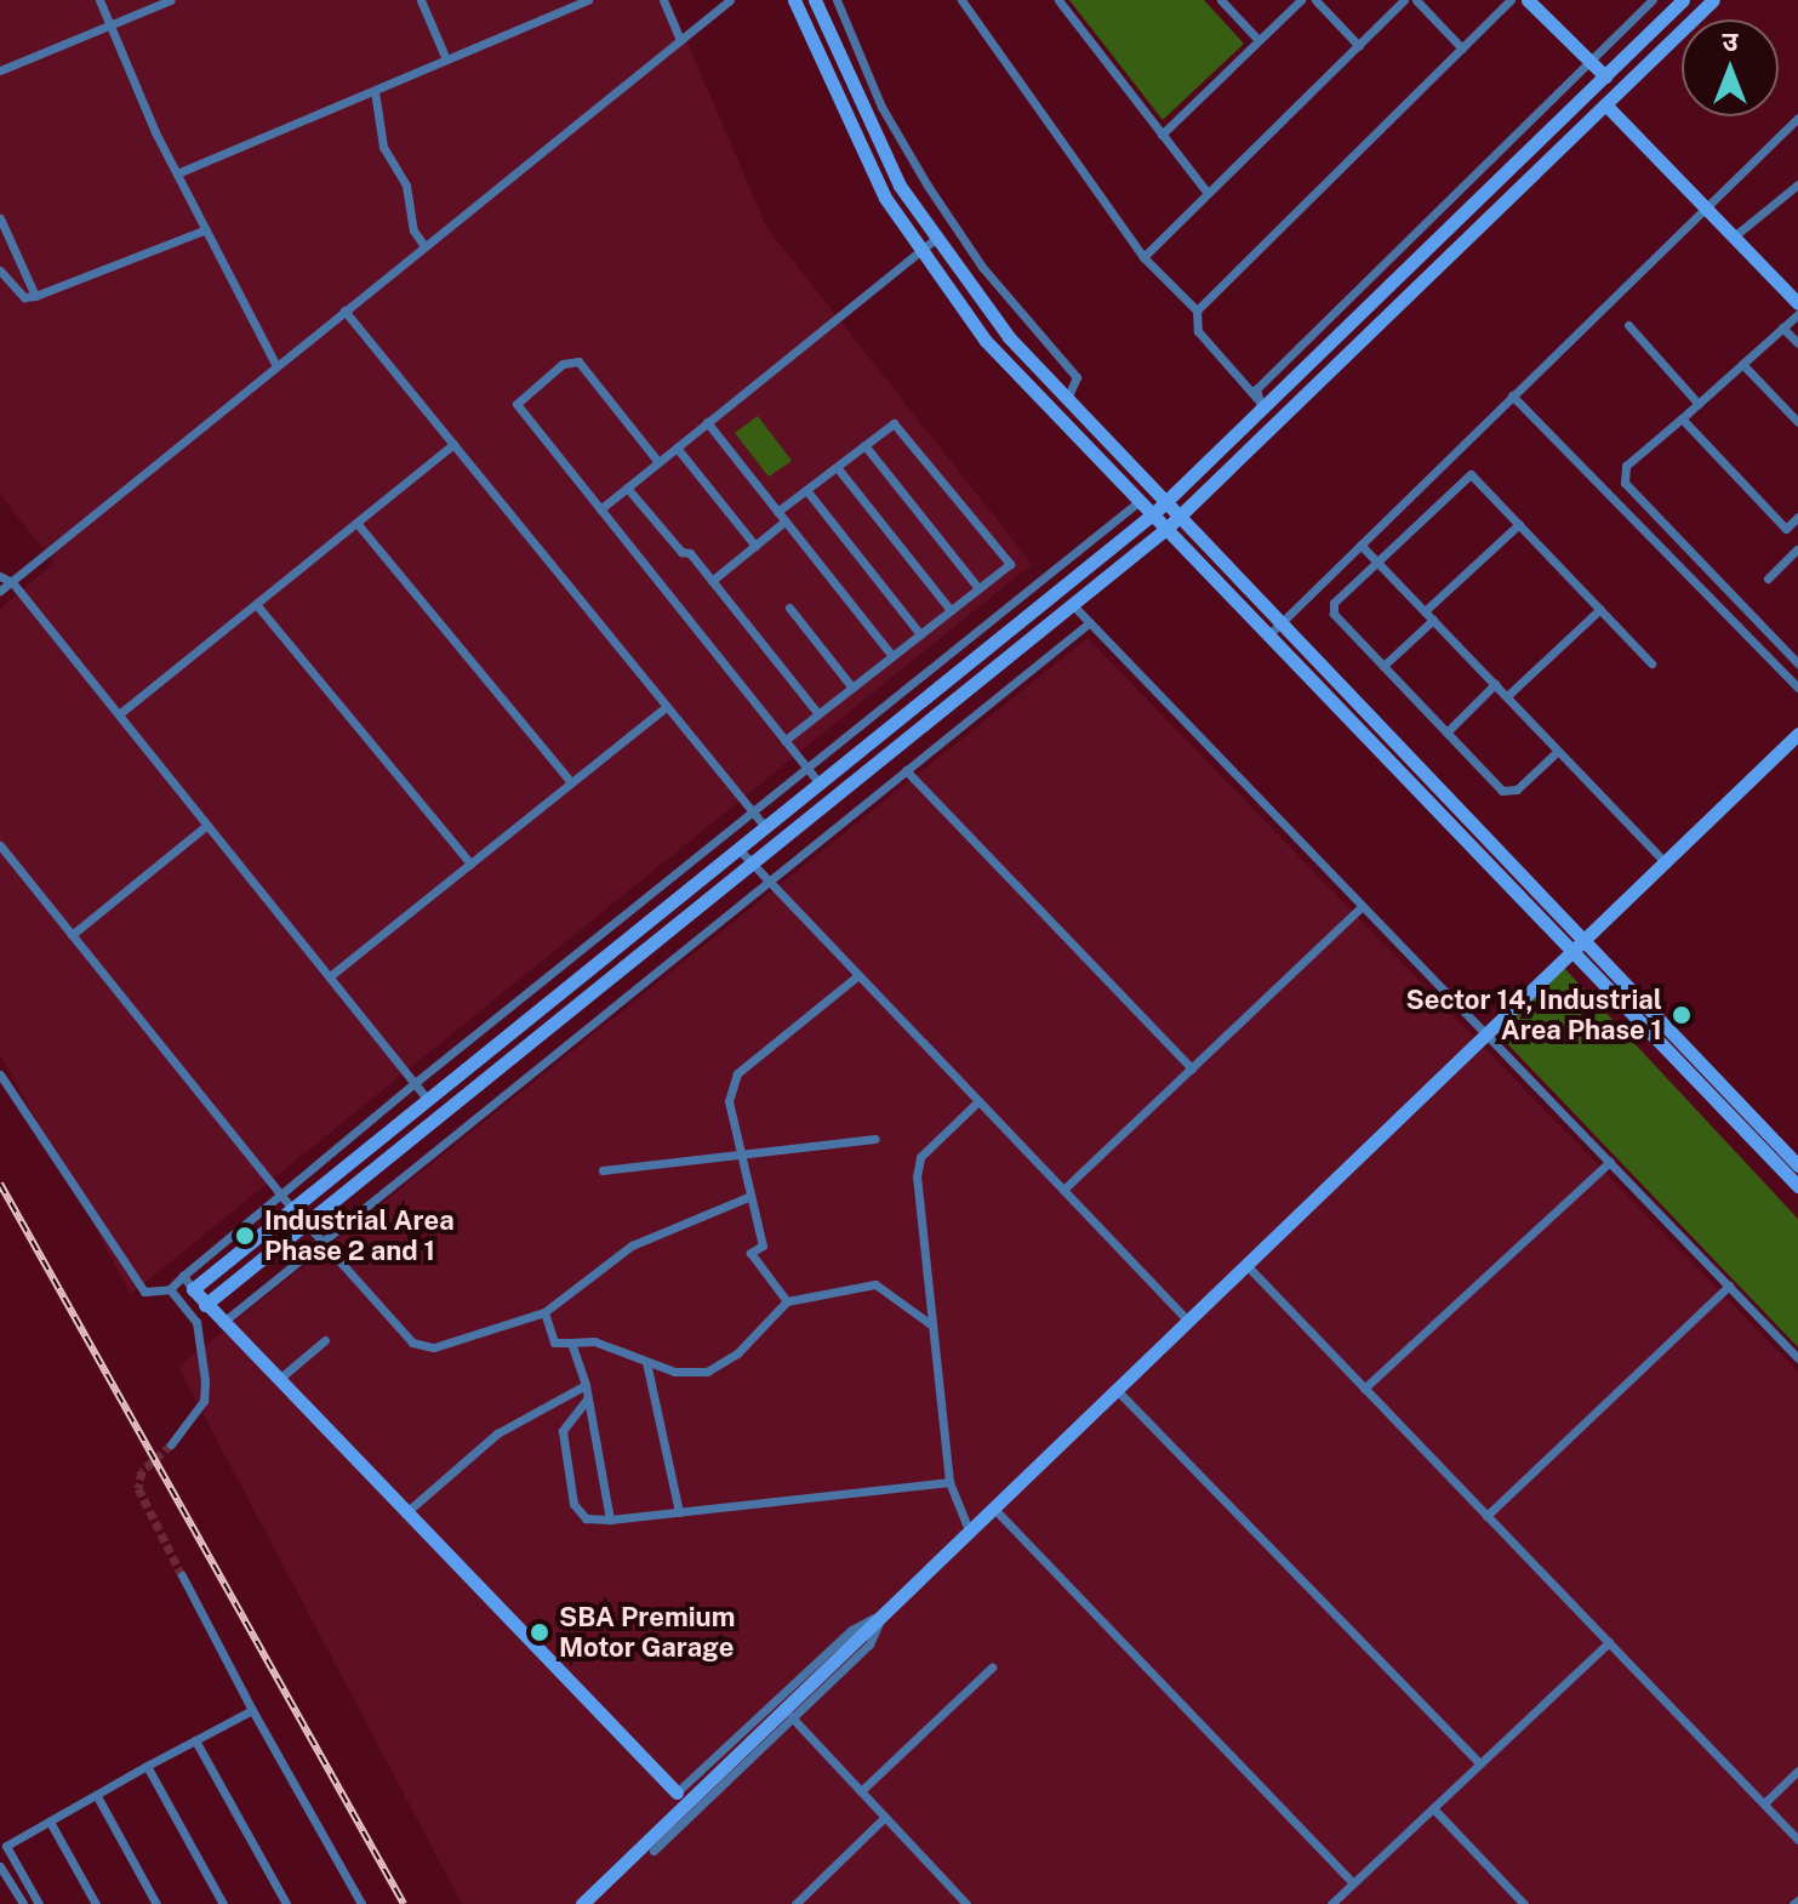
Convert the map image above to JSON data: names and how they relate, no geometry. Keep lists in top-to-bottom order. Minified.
{"places":["Sector 14, Industrial Area Phase 1","Industrial Area Phase 2 and 1","SBA Premium Motor Garage"],"north":"top"}
